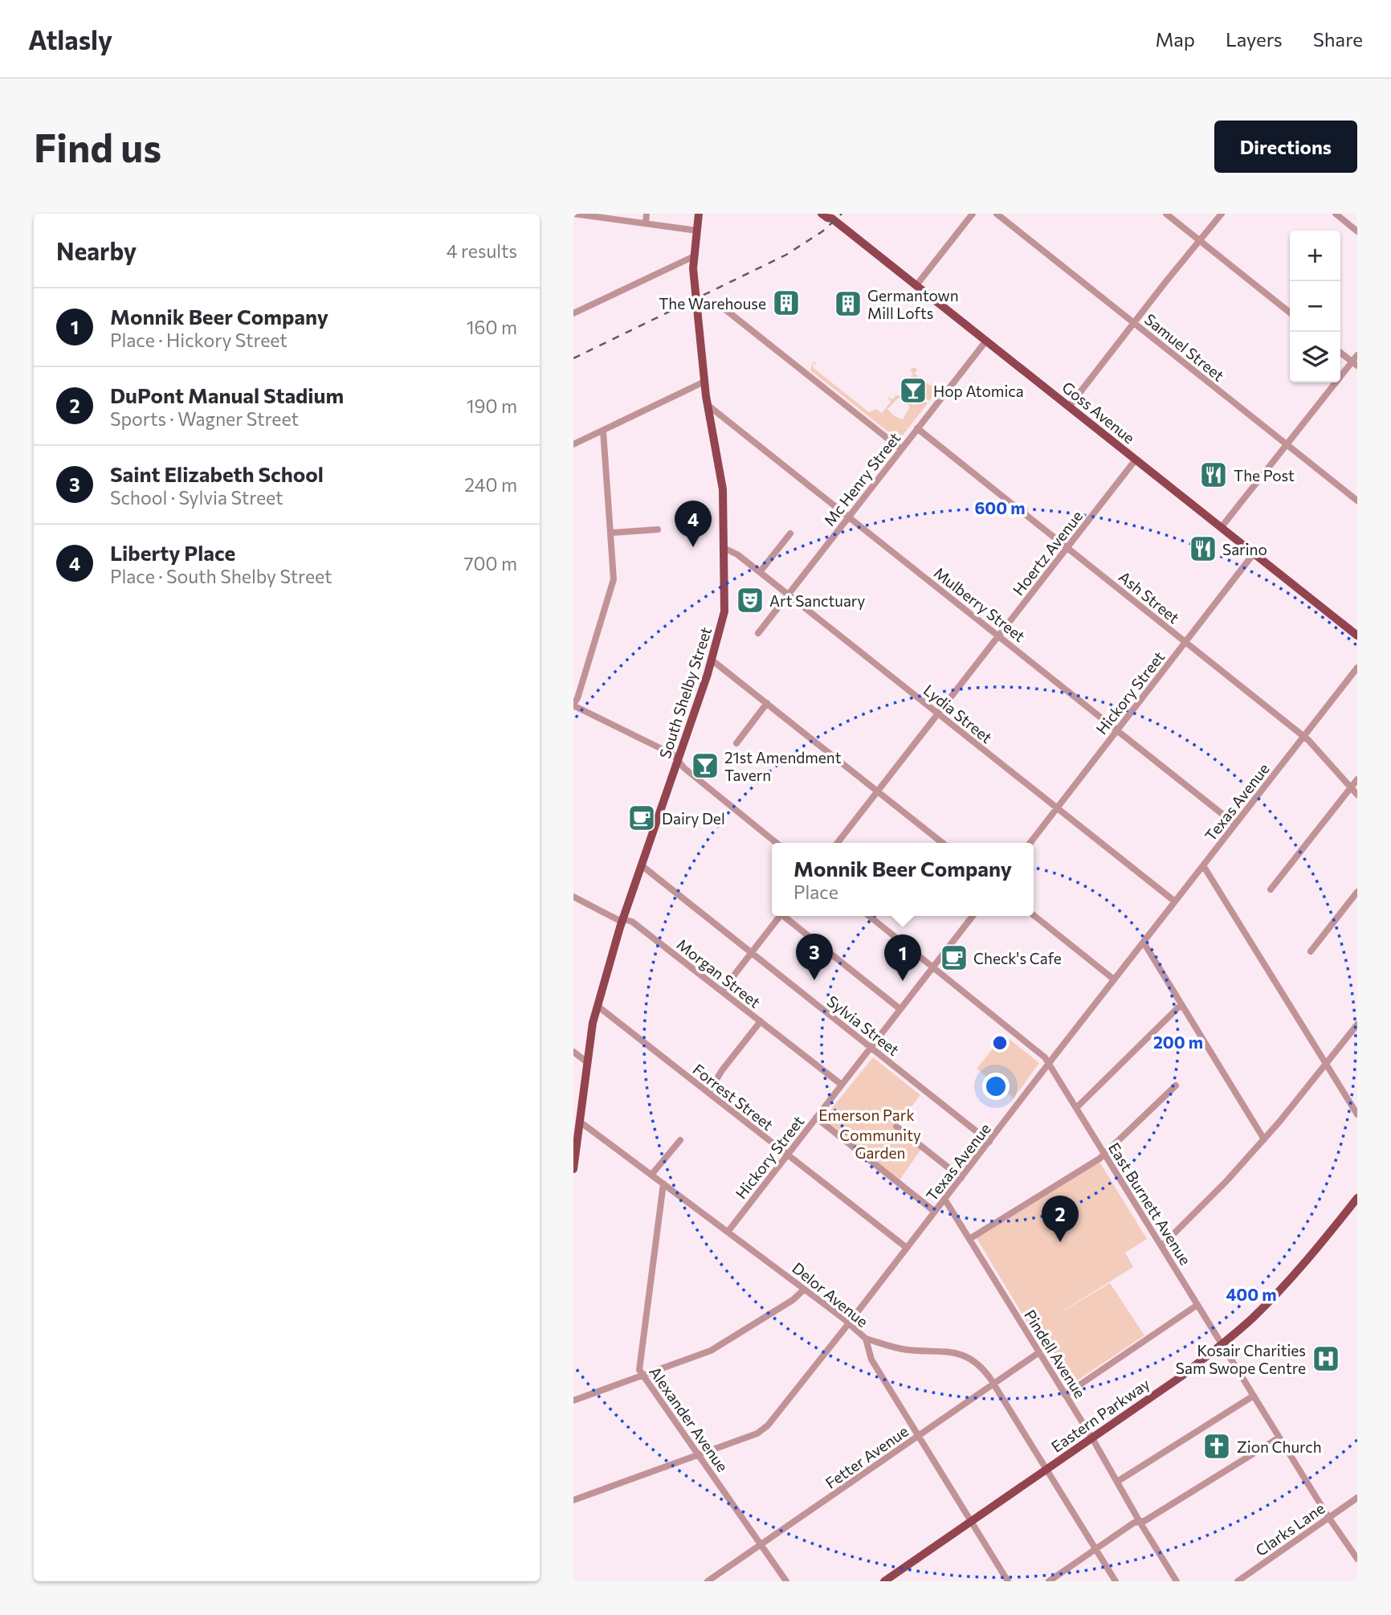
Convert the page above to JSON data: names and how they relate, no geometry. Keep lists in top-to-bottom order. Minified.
{"streets":{"main road":["Goss Avenue","South Shelby Street","Eastern Parkway"],"street":["Samuel Street","Mc Henry Street","Hoertz Avenue","Ash Street","Mulberry Street","Hickory Street","Lydia Street","Texas Avenue","Morgan Street","Sylvia Street","Forrest Street","East Burnett Avenue","Delor Avenue","Pindell Avenue","Alexander Avenue","Fetter Avenue","Clarks Lane"]},"crossings":[["Goss Avenue","Mc Henry Street"],["Goss Avenue","Hoertz Avenue"],["Goss Avenue","Hickory Street"],["Mc Henry Street","Ash Street"],["Mc Henry Street","Mulberry Street"],["Mc Henry Street","Lydia Street"],["Hoertz Avenue","Ash Street"],["Hoertz Avenue","Mulberry Street"],["Hoertz Avenue","Lydia Street"],["Ash Street","Hickory Street"],["Ash Street","Texas Avenue"],["Mulberry Street","South Shelby Street"],["Mulberry Street","Hickory Street"],["Mulberry Street","Texas Avenue"],["South Shelby Street","Lydia Street"],["South Shelby Street","Morgan Street"],["South Shelby Street","Sylvia Street"],["South Shelby Street","Forrest Street"],["South Shelby Street","Delor Avenue"],["Hickory Street","Lydia Street"],["Hickory Street","Morgan Street"],["Hickory Street","Sylvia Street"],["Hickory Street","Forrest Street"],["Hickory Street","East Burnett Avenue"],["Hickory Street","Delor Avenue"],["Lydia Street","Texas Avenue"],["Texas Avenue","Sylvia Street"],["Texas Avenue","Forrest Street"],["Texas Avenue","East Burnett Avenue"],["Texas Avenue","Delor Avenue"],["Texas Avenue","Pindell Avenue"],["Texas Avenue","Alexander Avenue"],["East Burnett Avenue","Eastern Parkway"],["East Burnett Avenue","Clarks Lane"],["Delor Avenue","Eastern Parkway"],["Delor Avenue","Alexander Avenue"],["Delor Avenue","Fetter Avenue"],["Pindell Avenue","Eastern Parkway"],["Pindell Avenue","Fetter Avenue"],["Alexander Avenue","Fetter Avenue"]],"parks":["Emerson Park","Community Garden"],"places":{"building":["The Warehouse","Germantown Mill Lofts"],"bar":["Hop Atomica","21st Amendment Tavern"],"restaurant":["The Post","Sarino"],"theatre":["Art Sanctuary"],"cafe":["Dairy Del","Check's Cafe"],"hospital":["Kosair Charities Sam Swope Centre"],"church":["Zion Church"]},"page":{"header":"Atlasly","nav":["Map","Layers","Share"],"buttons":"Directions","title":"Find us","heading":["Nearby","4 results"],"map_buttons":["+","−"],"list":[{"mark":"1","name":"Monnik Beer Company","note":"Place · Hickory Street","value":"160 m"},{"mark":"2","name":"DuPont Manual Stadium","note":"Sports · Wagner Street","value":"190 m"},{"mark":"3","name":"Saint Elizabeth School","note":"School · Sylvia Street","value":"240 m"},{"mark":"4","name":"Liberty Place","note":"Place · South Shelby Street","value":"700 m"}],"pins":["4","3","1","2"],"popup":["Monnik Beer Company","Place"]},"rings":["600 m","200 m","400 m"]}
